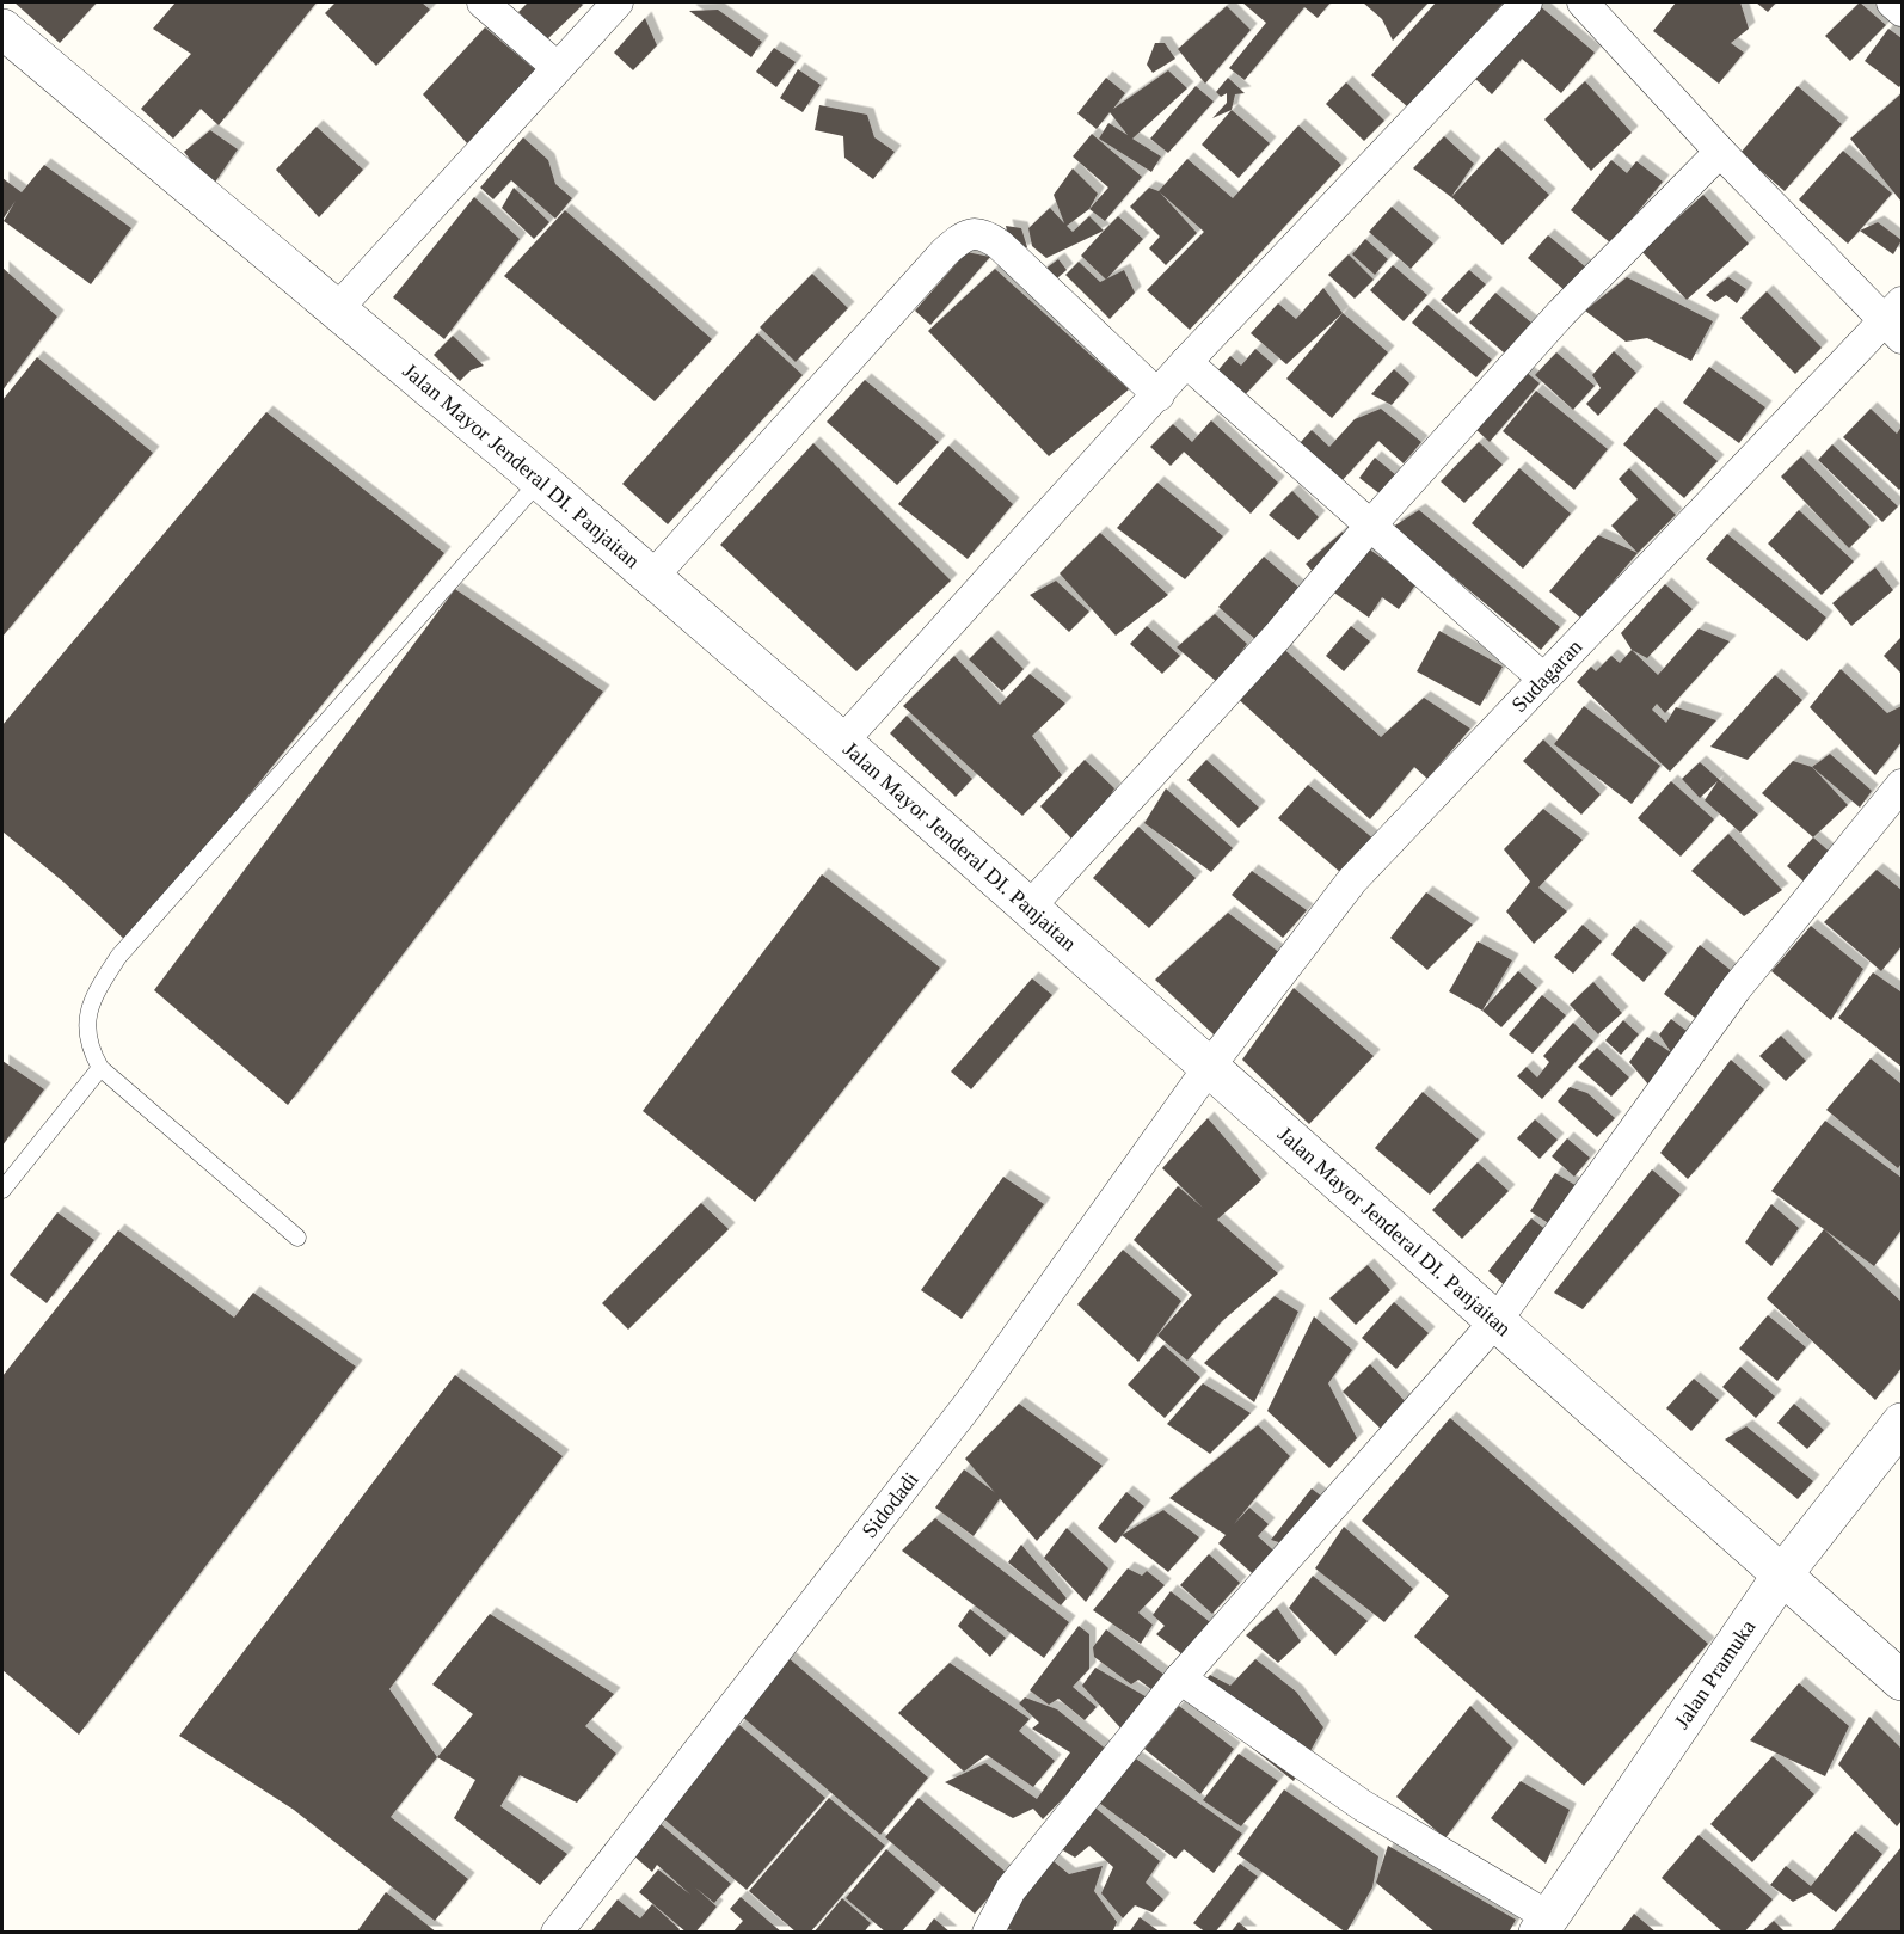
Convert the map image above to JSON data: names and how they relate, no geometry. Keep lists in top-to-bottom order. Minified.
{"streets":{"street":["Jalan Mayor Jenderal DI. Panjaitan","Sudagaran","Sidodadi","Jalan Pramuka"]},"crossings":[["Jalan Mayor Jenderal DI. Panjaitan","Sudagaran"],["Jalan Mayor Jenderal DI. Panjaitan","Sidodadi"],["Jalan Mayor Jenderal DI. Panjaitan","Jalan Pramuka"],["Sudagaran","Sidodadi"]]}
